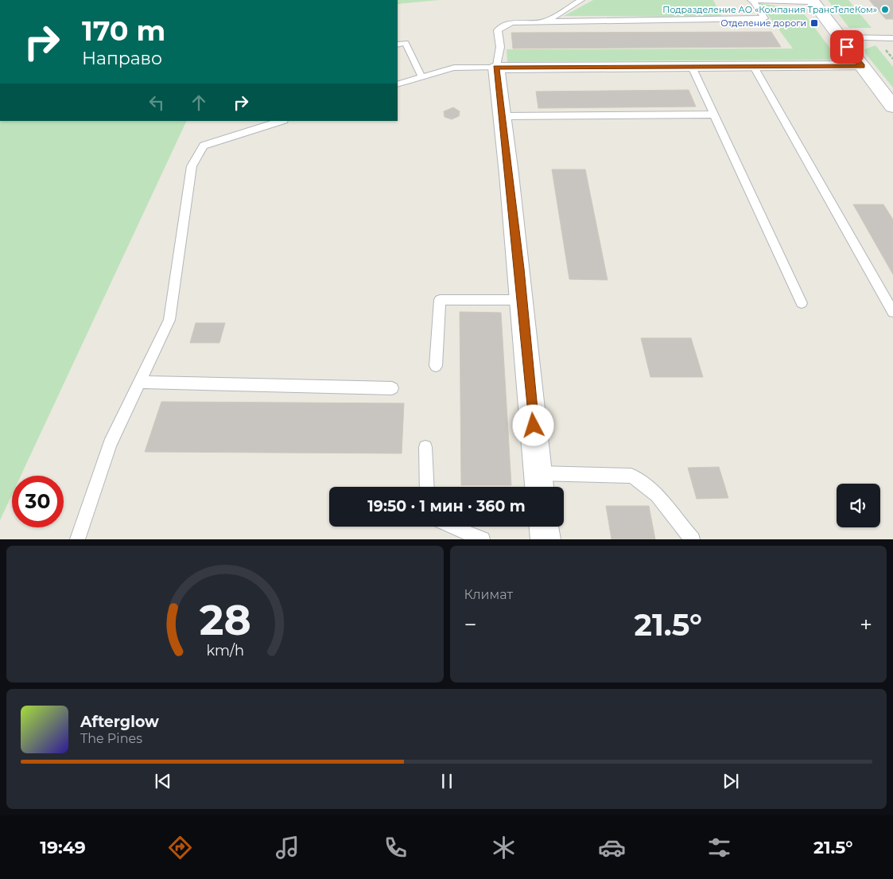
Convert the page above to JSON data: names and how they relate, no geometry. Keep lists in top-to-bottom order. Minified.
{"places":{"other":["Подразделение АО «Компания ТрансТелеКом»"],"transit":["Отделение дороги"]},"page":{"turn":["170 m","Направо"],"limit":"30","trip":"19:50 · 1 мин · 360 m","tile":"Климат","heat":["−","21.5°","+"],"song":["Afterglow","The Pines"],"tabs":["19:49","21.5°"],"gauge":["28","km/h"]}}
